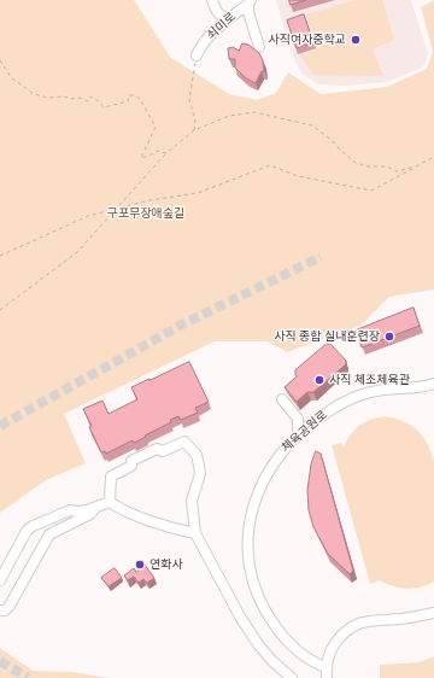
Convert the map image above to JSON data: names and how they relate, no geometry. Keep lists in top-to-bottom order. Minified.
{"streets":{"street":["쇠미로","체육공원로"]},"parks":["구포무장애숲길"],"places":["사직여자중학교","사직 종합 실내훈련장","사직 체조체육관","연화사"]}
